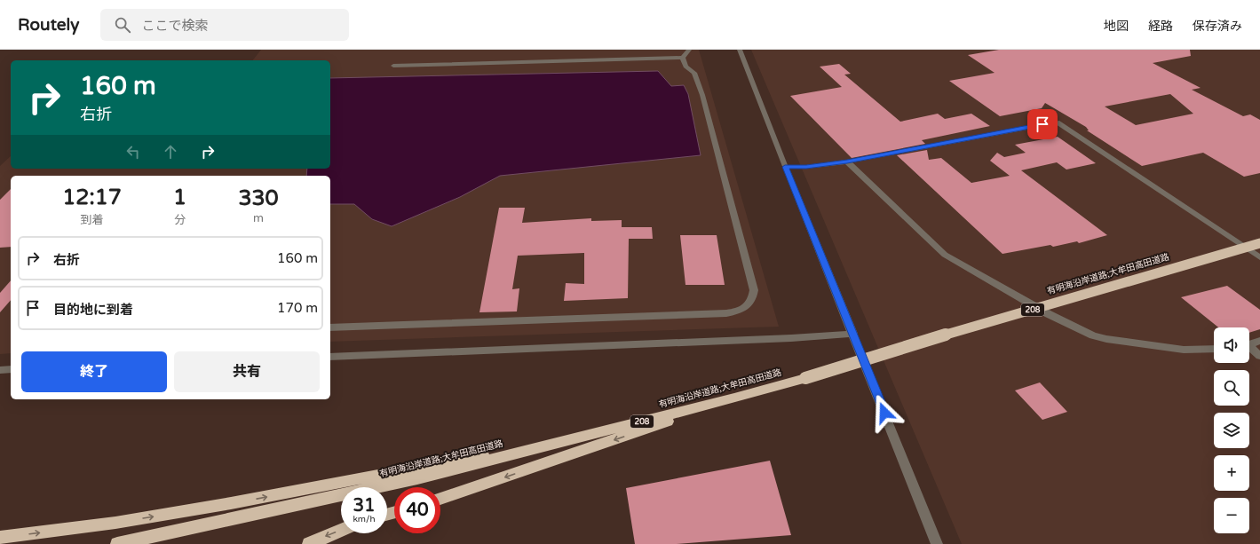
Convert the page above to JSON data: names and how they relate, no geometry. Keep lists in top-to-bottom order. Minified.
{"streets":{"highway":["有明海沿岸道路;大牟田高田道路","208"]},"page":{"header":"Routely","search":"ここで検索","nav":["地図","経路","保存済み"],"turn":["160 m","右折"],"eta":["12:17","到着","1","分","330","m"],"list":[{"name":"右折","value":"160 m"},{"name":"目的地に到着","value":"170 m"}],"map_buttons":["+","−"],"buttons":["終了","共有"],"speed":"31 km/h","limit":"40"}}
